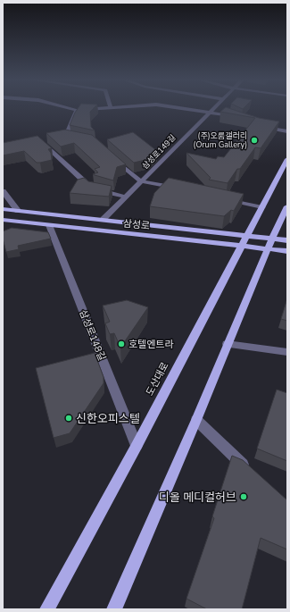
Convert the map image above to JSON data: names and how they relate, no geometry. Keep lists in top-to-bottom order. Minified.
{"streets":{"main road":["삼성로","도산대로"],"street":["삼성로149길","삼성로148길"]},"crossings":[["삼성로149길","삼성로"],["삼성로","삼성로148길"],["삼성로","도산대로"],["삼성로148길","도산대로"]],"places":["(주)오룸갤러리 (Orum Gallery)","호텔엔트라","신한오피스텔","디올 메디컬허브"]}
